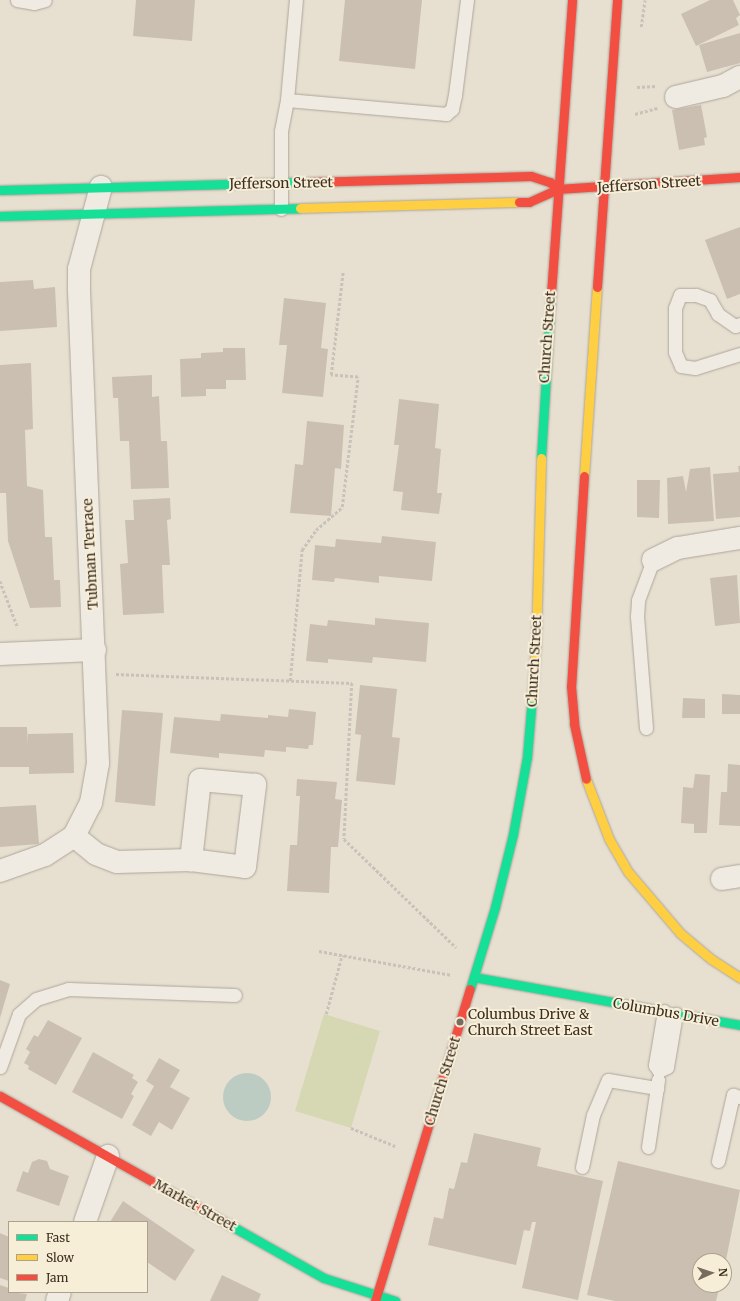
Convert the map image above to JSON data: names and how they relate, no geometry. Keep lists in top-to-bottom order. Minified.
{"streets":{"main road":["Jefferson Street","Church Street","Columbus Drive","Market Street"],"street":["Tubman Terrace"]},"crossings":[["Jefferson Street","Church Street"],["Jefferson Street","Tubman Terrace"],["Church Street","Columbus Drive"],["Church Street","Market Street"]],"places":["Columbus Drive & Church Street East"],"legend":["Fast","Slow","Jam"],"north":"right"}
